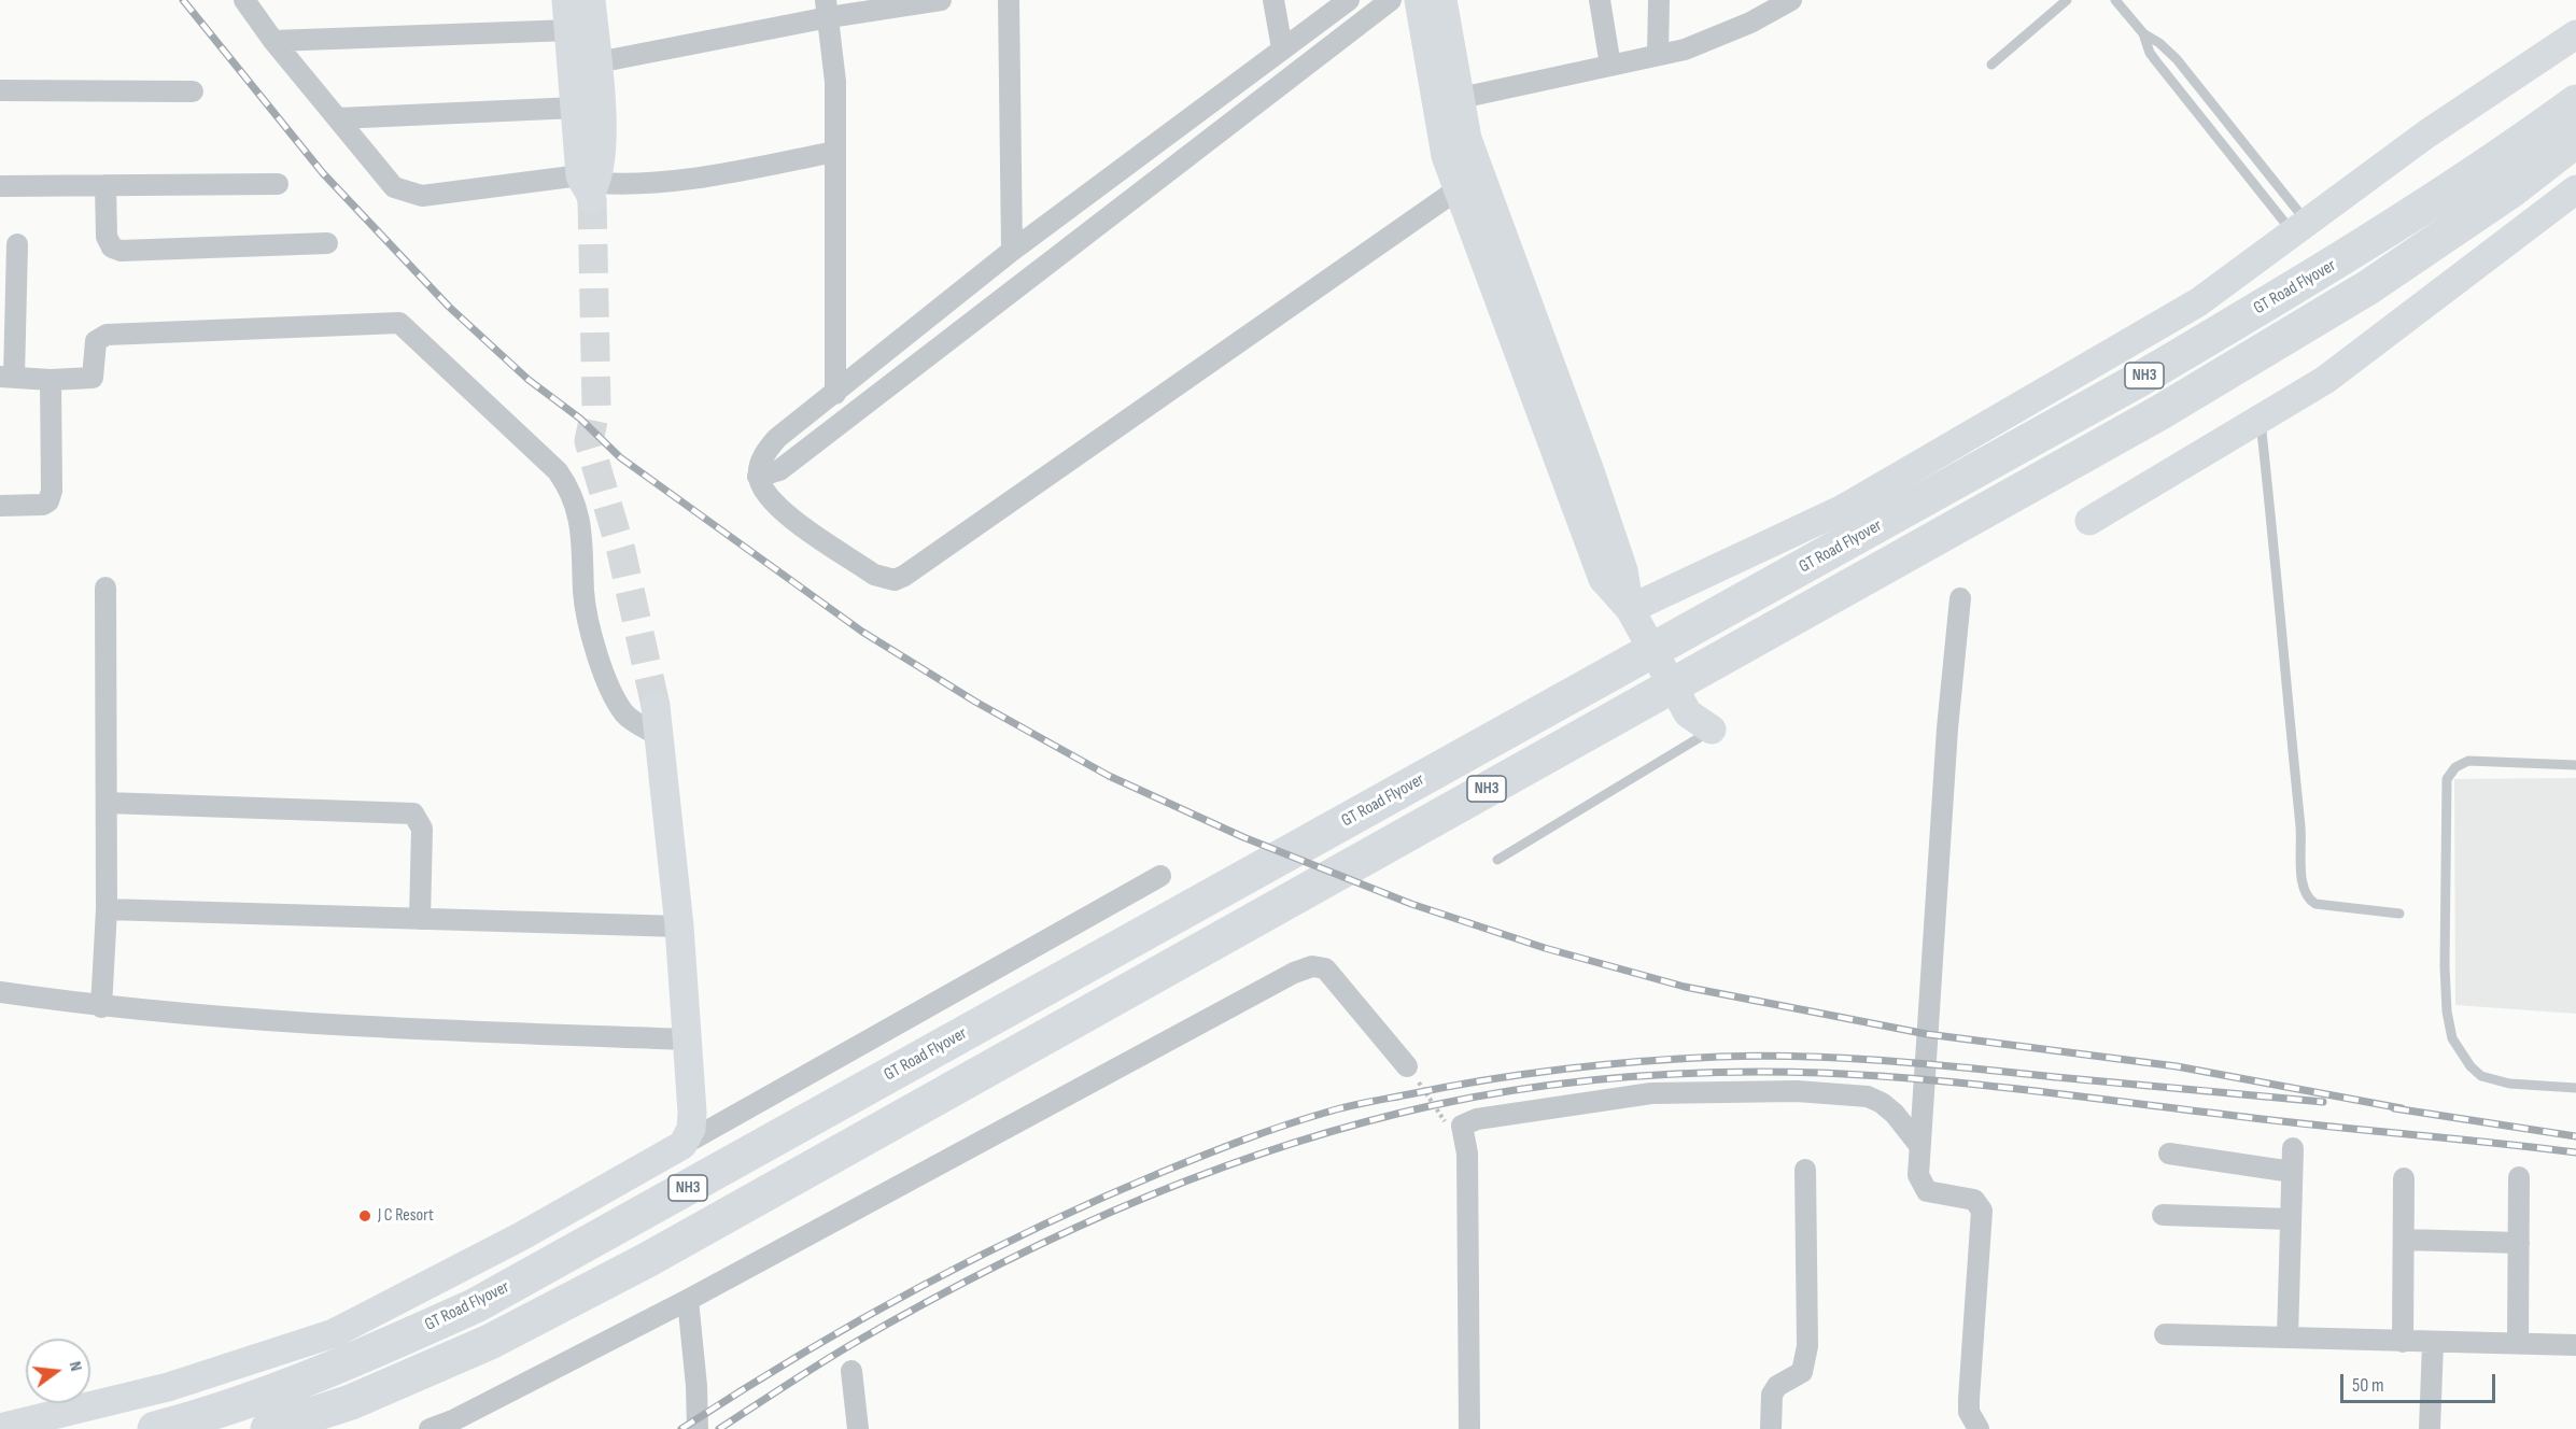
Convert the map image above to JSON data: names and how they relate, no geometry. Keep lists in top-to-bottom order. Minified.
{"streets":{"highway":["GT Road Flyover","NH3"]},"places":["J C Resort"],"scale_bar":"50 m","north":"right"}
